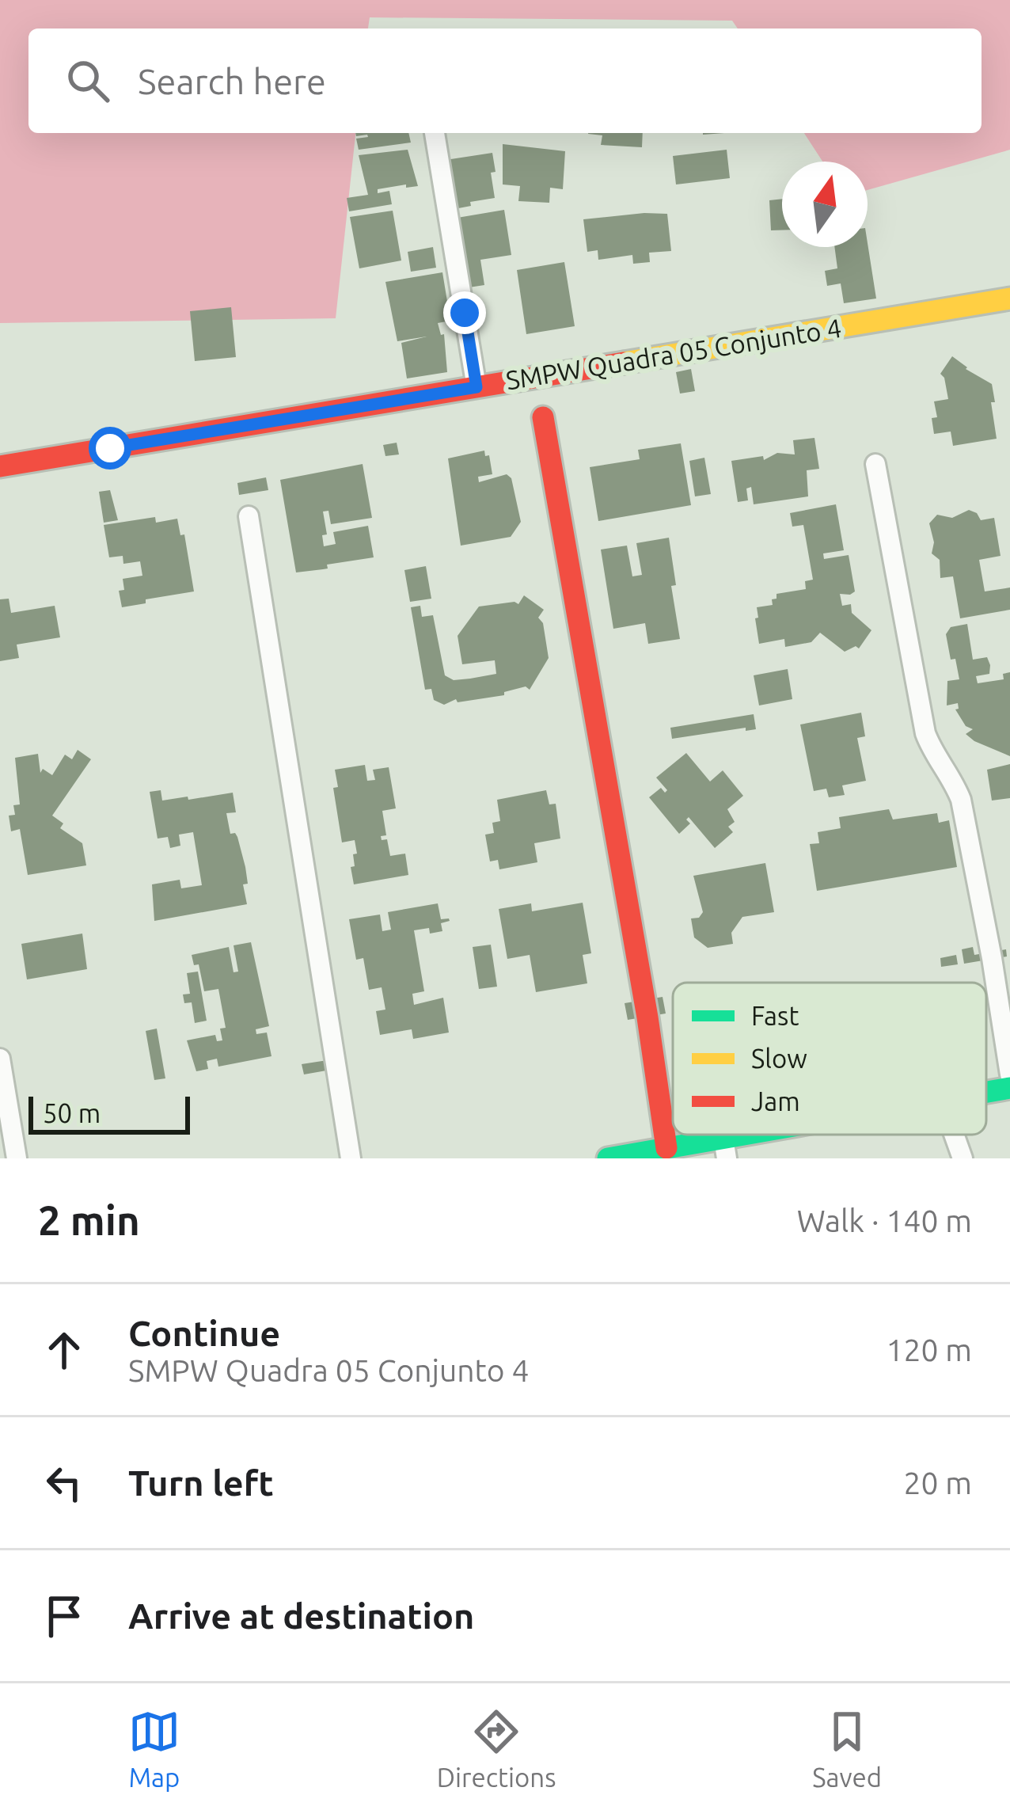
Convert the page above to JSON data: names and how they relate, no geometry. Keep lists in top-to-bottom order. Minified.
{"streets":{"street":["SMPW Quadra 05 Conjunto 4"]},"legend":["Fast","Slow","Jam"],"scale_bar":"50 m","north":"top","page":{"search":"Search here","scale":"50 m","heading":["2 min","Walk · 140 m"],"list":[["Continue","SMPW Quadra 05 Conjunto 4","120 m"],["Turn left","20 m"],"Arrive at destination"],"nav":["Map","Directions","Saved"]}}
